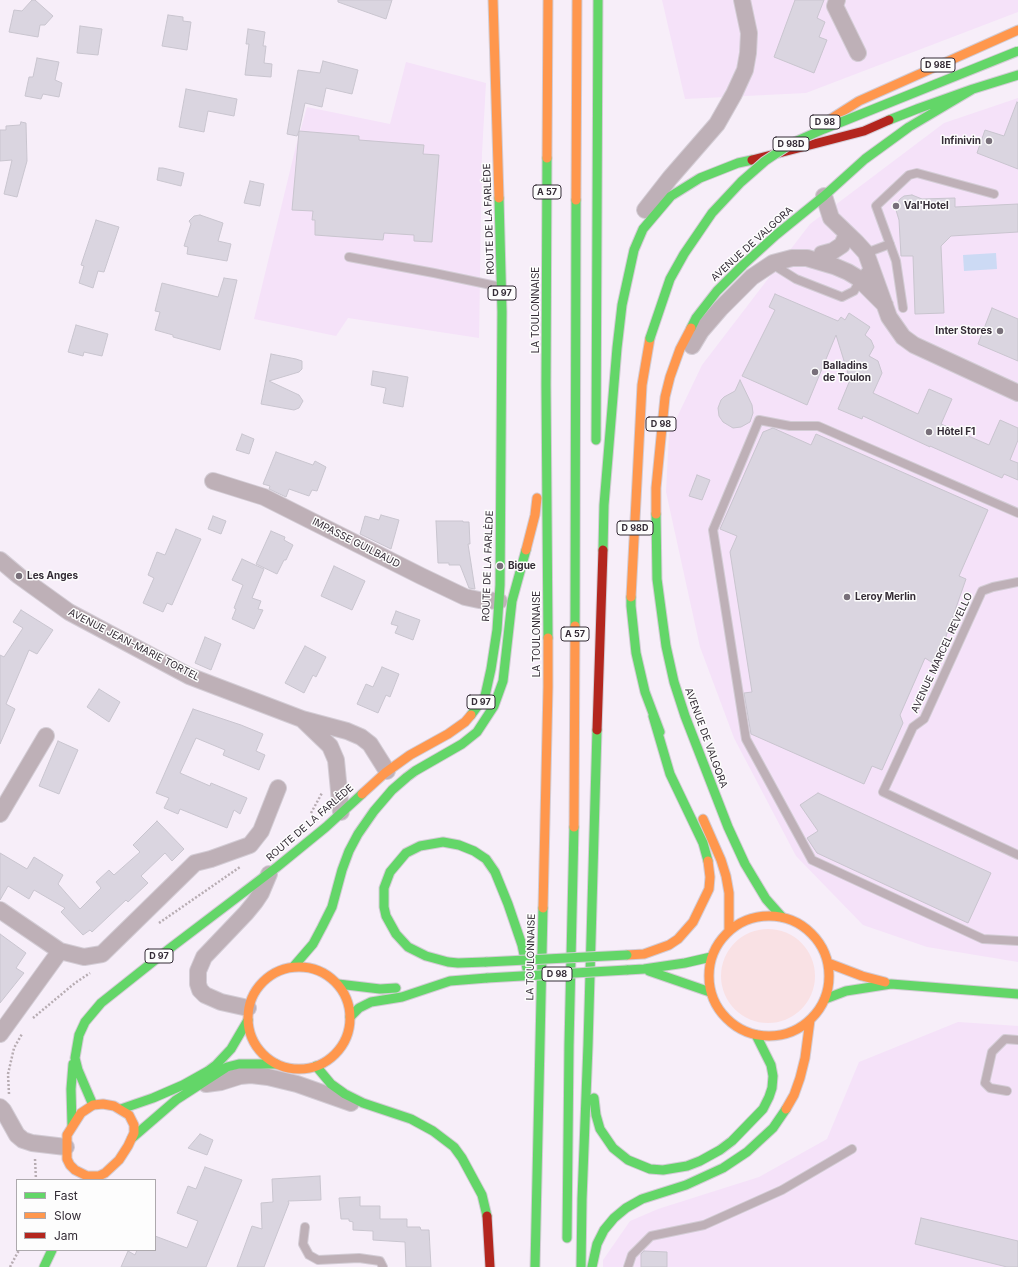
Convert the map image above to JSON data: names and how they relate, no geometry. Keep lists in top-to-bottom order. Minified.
{"streets":{"main road":["D 98E","D 98","D 98D","A 57","ROUTE DE LA FARLÈDE","AVENUE DE VALGORA","D 97","LA TOULONNAISE"],"street":["IMPASSE GUILBAUD","AVENUE JEAN-MARIE TORTEL"],"lane":["AVENUE MARCEL REVELLO"]},"crossings":[["D 98E","D 98"],["D 98","D 98D"],["D 98","AVENUE DE VALGORA"],["ROUTE DE LA FARLÈDE","IMPASSE GUILBAUD"],["ROUTE DE LA FARLÈDE","AVENUE JEAN-MARIE TORTEL"]],"places":["Infinivin","Val'Hotel","Inter Stores","Balladins de Toulon","Hôtel F1","Bigue","Les Anges","Leroy Merlin"],"legend":["Fast","Slow","Jam"]}
